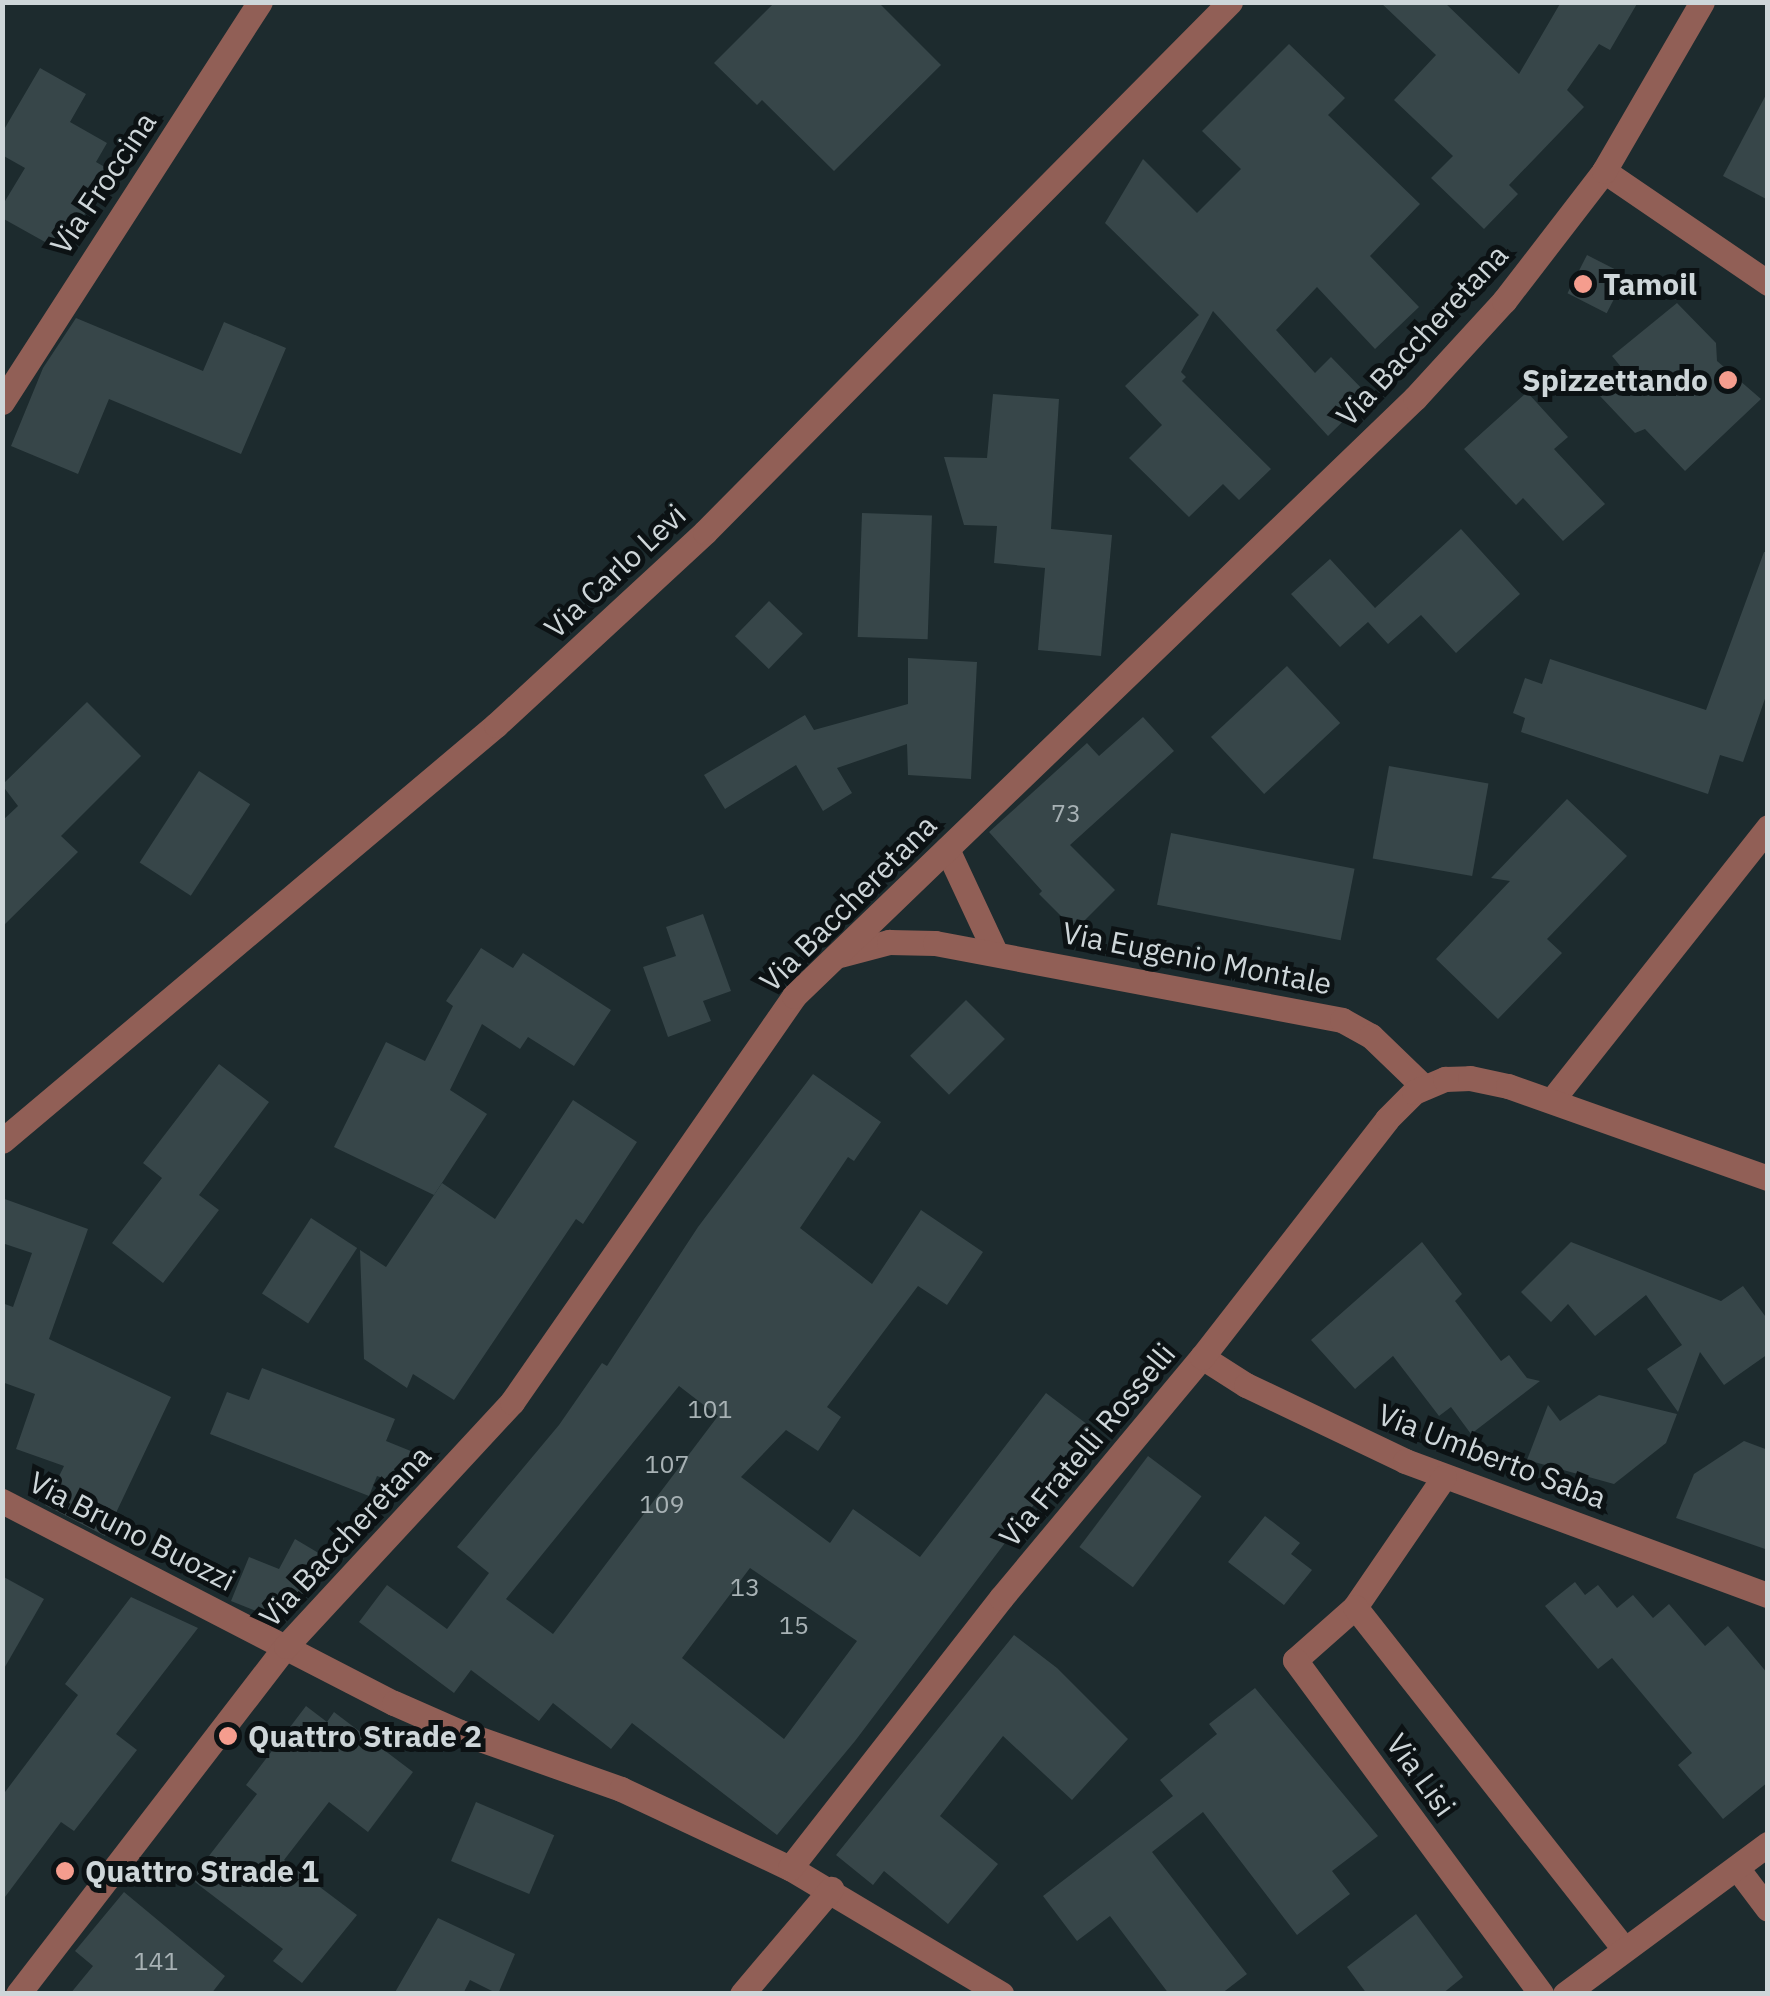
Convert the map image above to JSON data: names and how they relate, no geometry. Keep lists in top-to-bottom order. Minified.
{"streets":{"street":["Via Froccina","Via Baccheretana","Via Carlo Levi","Via Eugenio Montale","Via Fratelli Rosselli","Via Umberto Saba","Via Bruno Buozzi","Via Lisi"]},"crossings":[["Via Baccheretana","Via Eugenio Montale"],["Via Baccheretana","Via Bruno Buozzi"],["Via Eugenio Montale","Via Fratelli Rosselli"],["Via Fratelli Rosselli","Via Umberto Saba"],["Via Fratelli Rosselli","Via Bruno Buozzi"],["Via Umberto Saba","Via Lisi"]],"places":["Tamoil","Spizzettando","Quattro Strade 2","Quattro Strade 1"],"house_numbers":["73","101","107","109","13","15","141"]}
